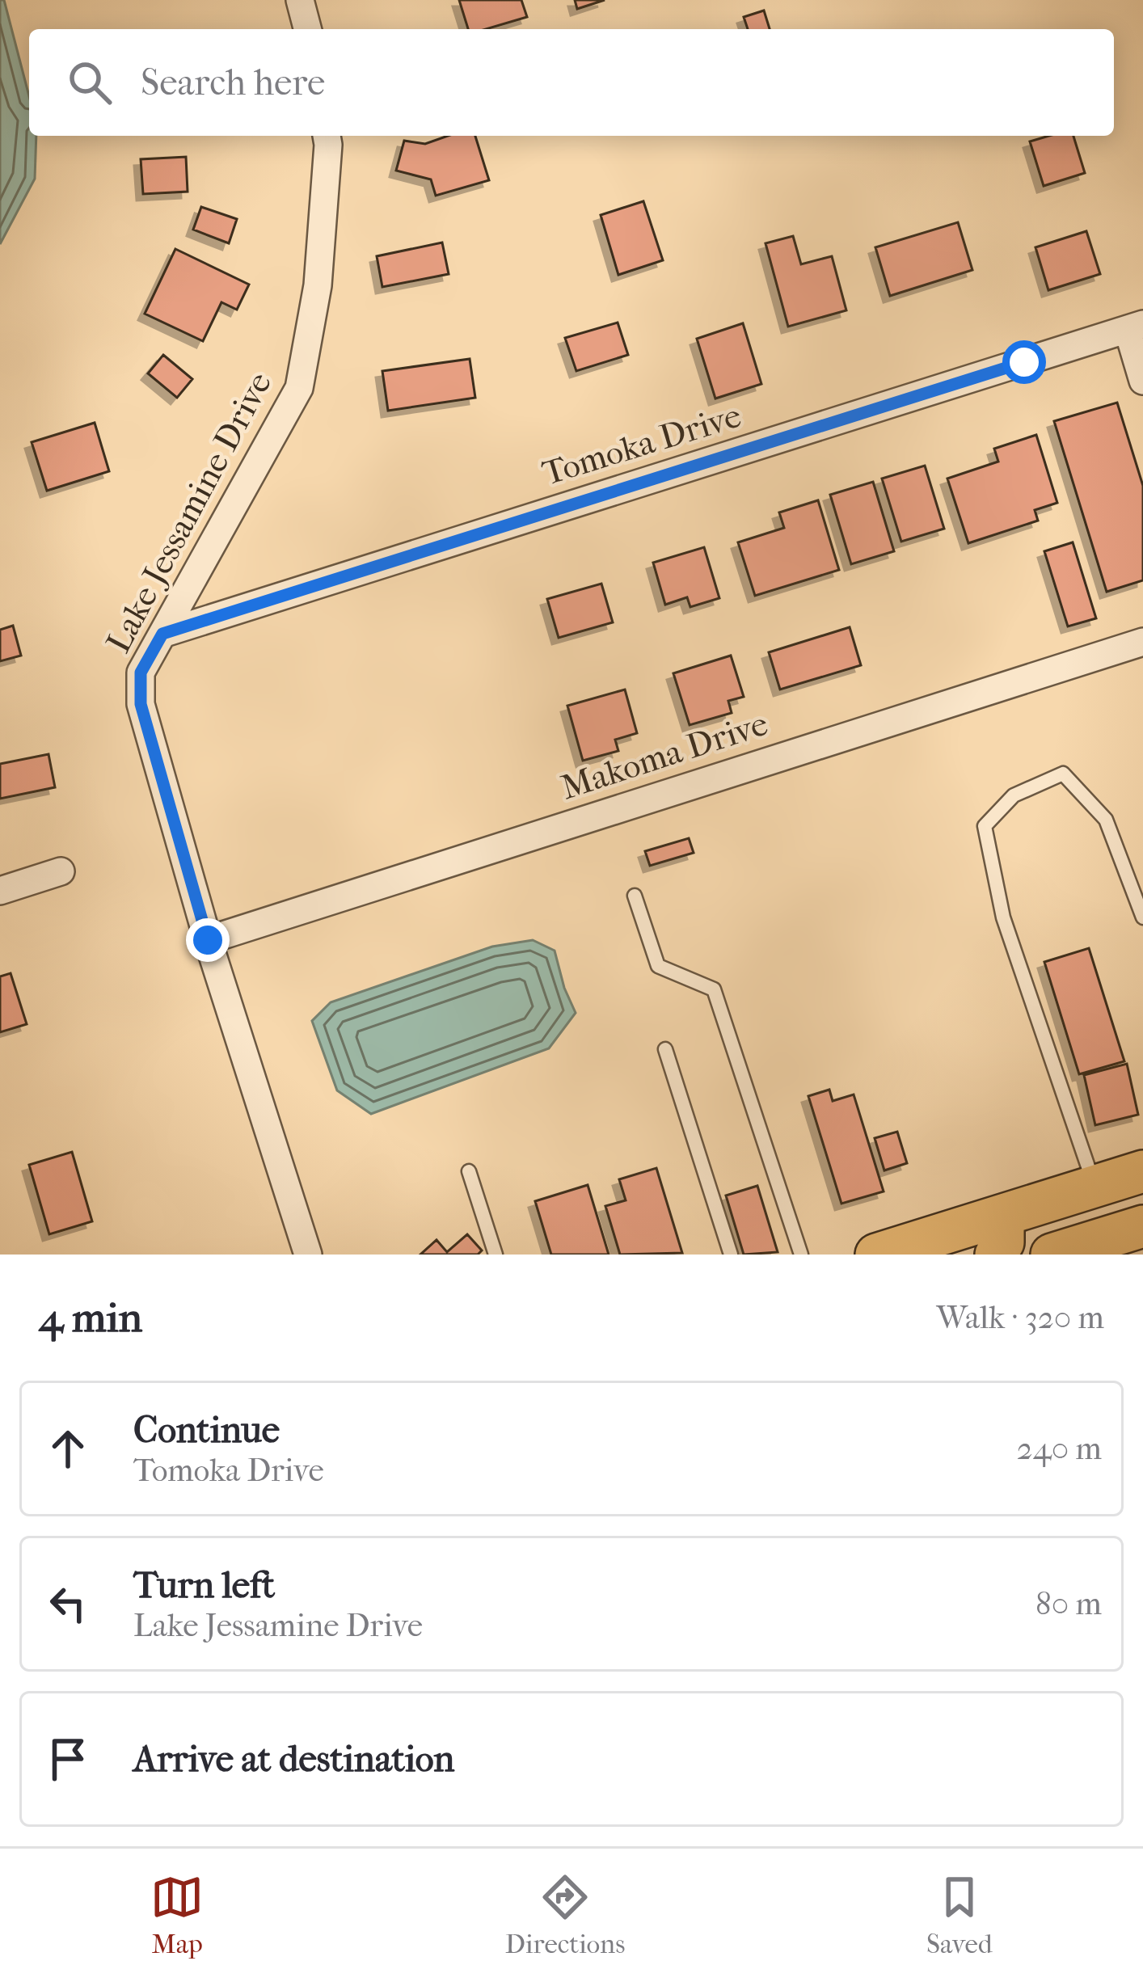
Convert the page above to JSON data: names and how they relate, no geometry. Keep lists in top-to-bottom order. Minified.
{"streets":{"street":["Tomoka Drive","Lake Jessamine Drive","Makoma Drive"]},"crossings":[["Tomoka Drive","Lake Jessamine Drive"],["Lake Jessamine Drive","Makoma Drive"]],"page":{"search":"Search here","heading":["4 min","Walk · 320 m"],"list":[["Continue","Tomoka Drive","240 m"],["Turn left","Lake Jessamine Drive","80 m"],"Arrive at destination"],"nav":["Map","Directions","Saved"]}}
